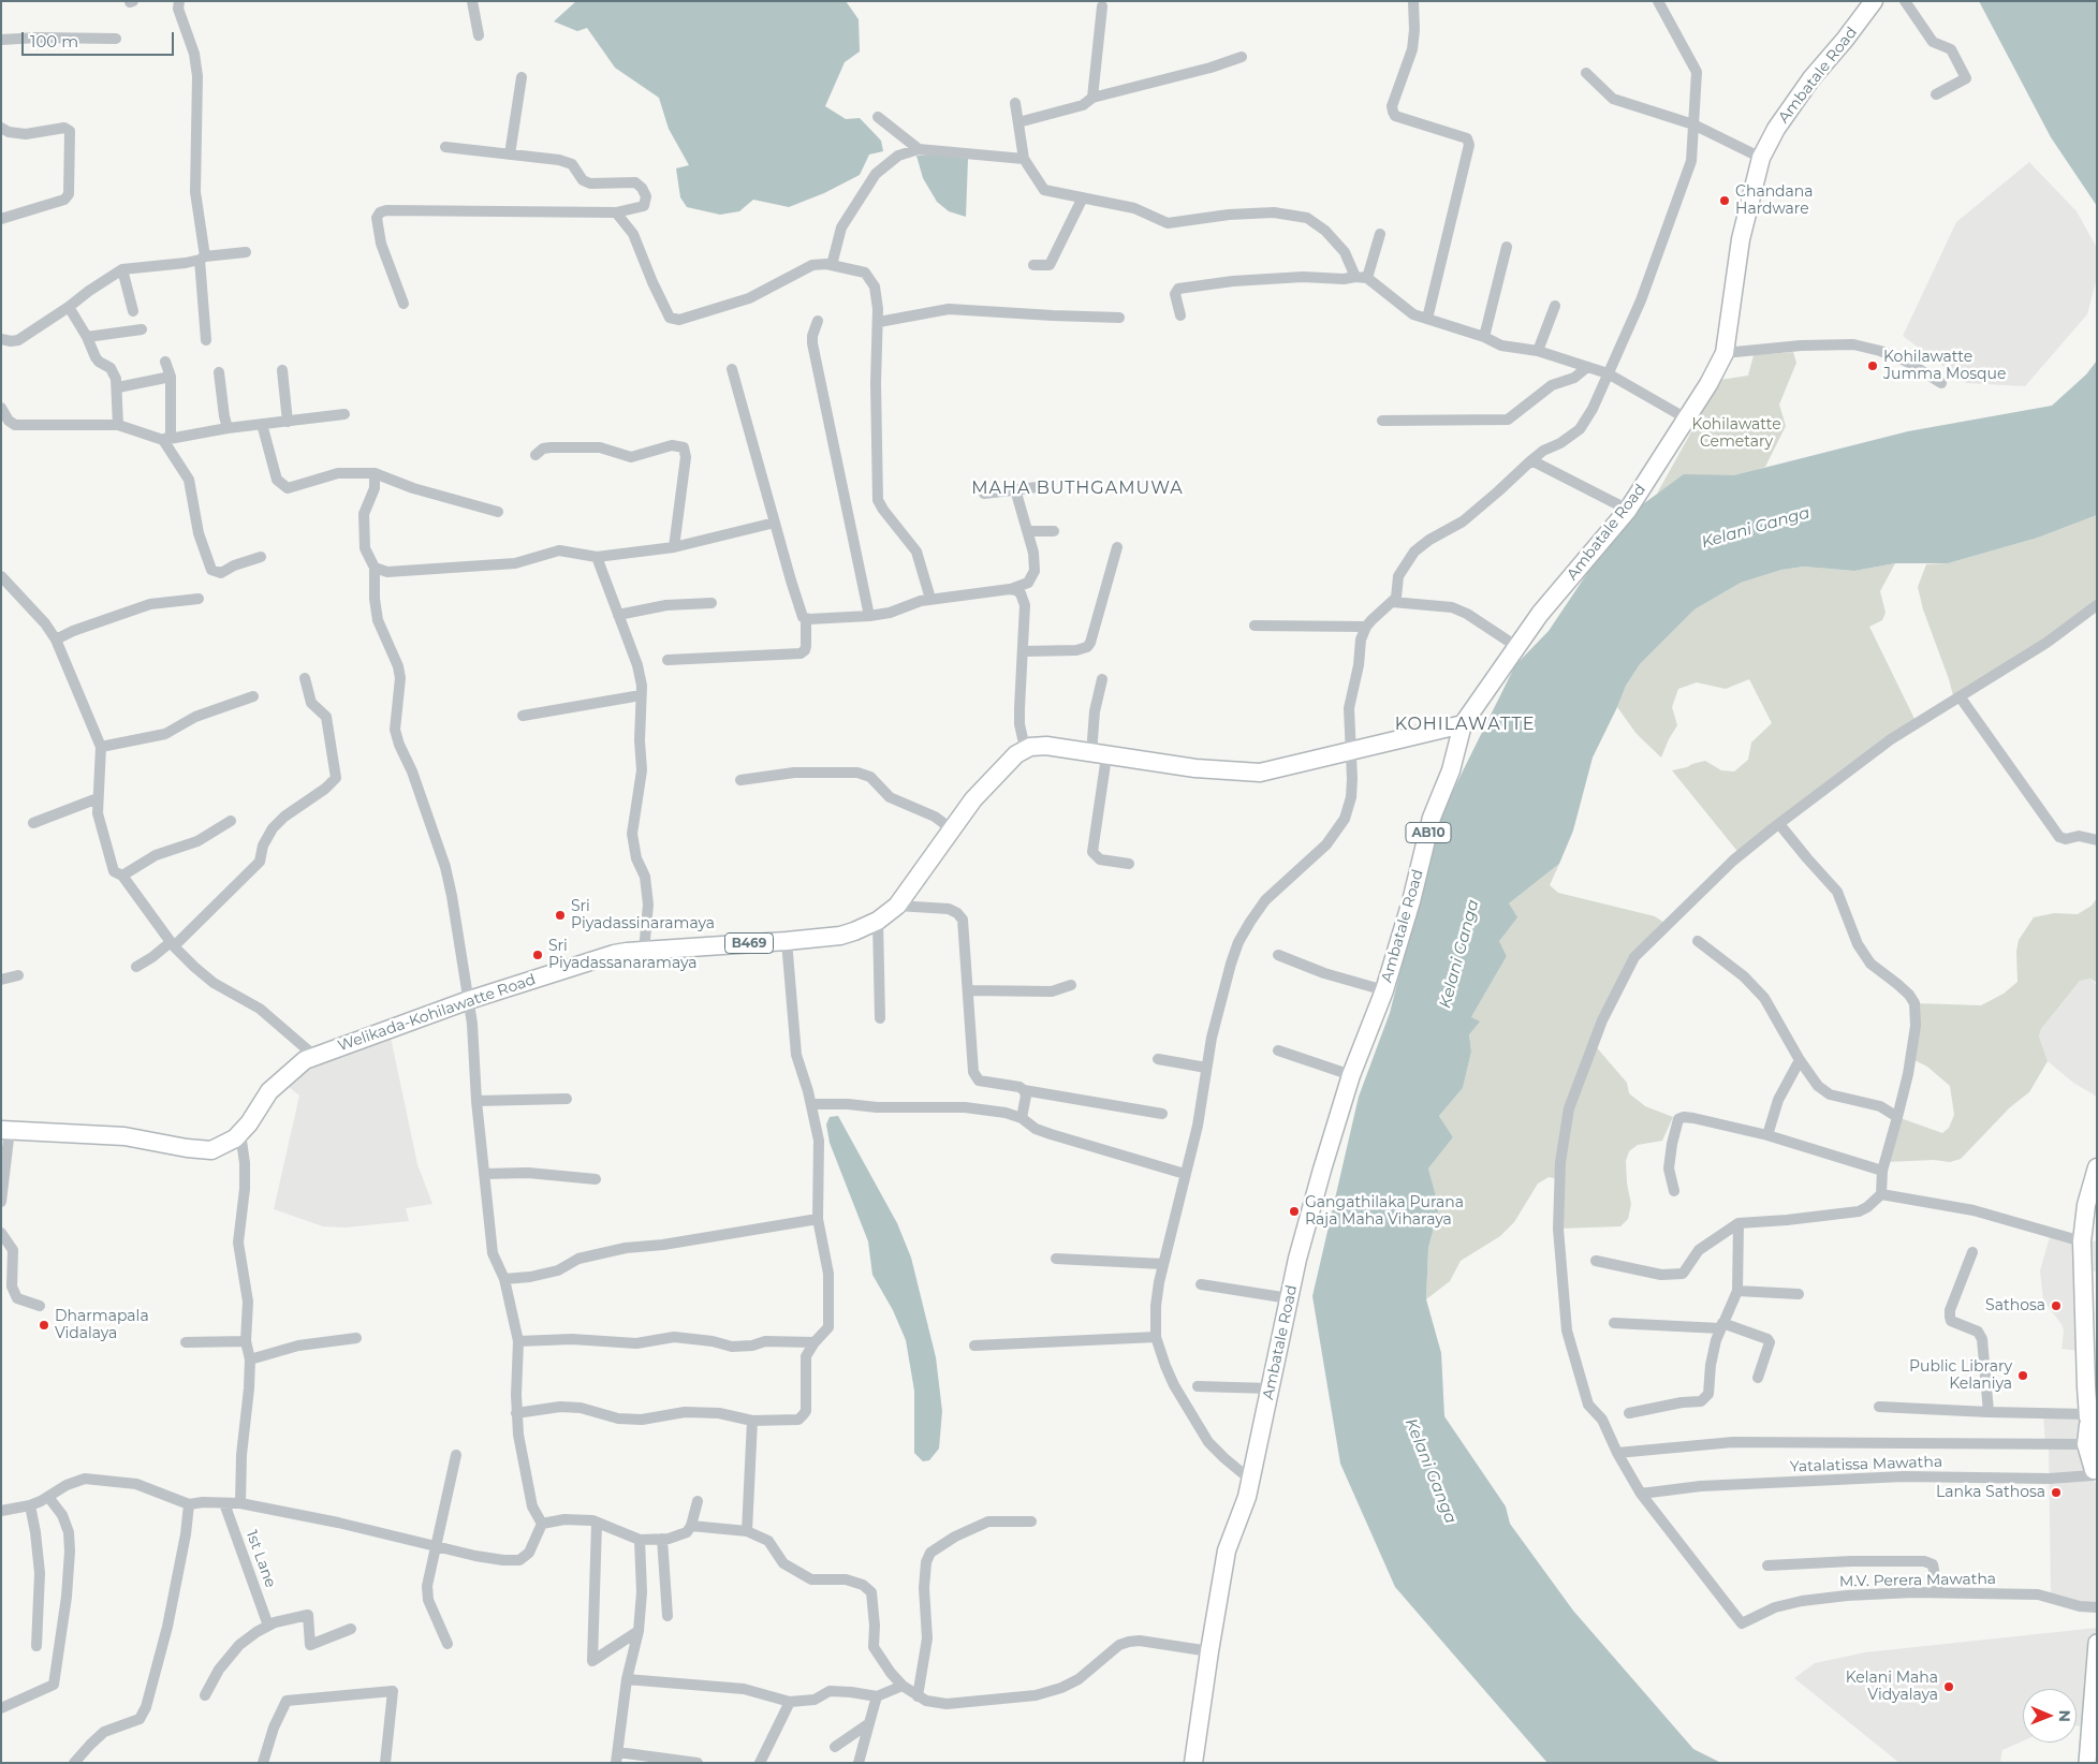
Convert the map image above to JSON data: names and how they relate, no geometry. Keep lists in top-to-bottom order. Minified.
{"streets":{"main road":["Ambatale Road","AB10","B469","Welikada-Kohilawatte Road"],"street":["Yatalatissa Mawatha","1st Lane","M.V. Perera Mawatha"]},"crossings":[["Yatalatissa Mawatha","M.V. Perera Mawatha"]],"districts":["MAHA BUTHGAMUWA","KOHILAWATTE"],"water":["Kelani Ganga"],"parks":["Kohilawatte Cemetary"],"places":["Chandana Hardware","Kohilawatte Jumma Mosque","Sri Piyadassinaramaya","Sri Piyadassanaramaya","Gangathilaka Purana Raja Maha Viharaya","Sathosa","Dharmapala Vidalaya","Public Library Kelaniya","Lanka Sathosa","Kelani Maha Vidyalaya"],"scale_bar":"100 m","north":"right"}
